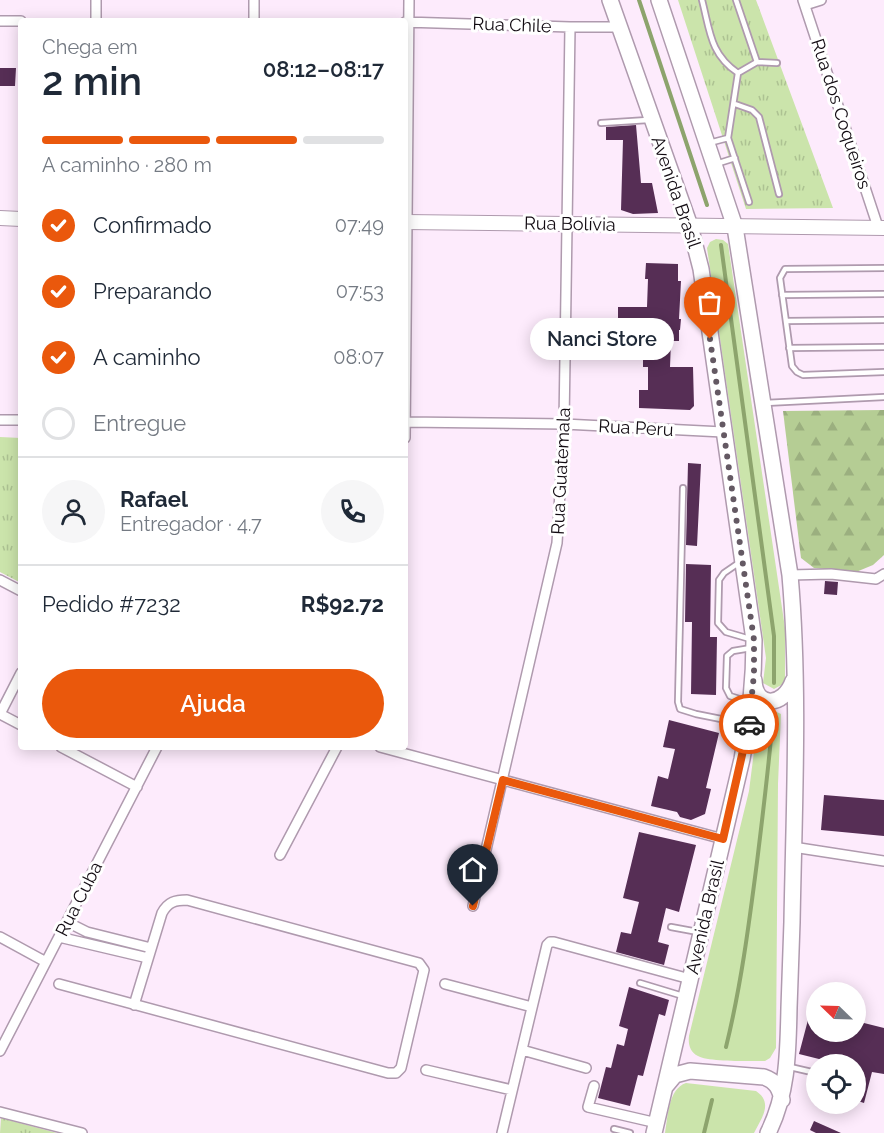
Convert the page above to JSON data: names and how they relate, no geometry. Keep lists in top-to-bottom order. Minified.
{"streets":{"main road":["Avenida Brasil","Rua Bolívia"],"street":["Rua Chile","Rua dos Coqueiros","Rua Peru","Rua Guatemala","Rua Cuba"]},"crossings":[["Rua Chile","Avenida Brasil"],["Rua Chile","Rua Guatemala"],["Rua dos Coqueiros","Rua Bolívia"],["Avenida Brasil","Rua Bolívia"],["Avenida Brasil","Rua Peru"],["Rua Bolívia","Rua Guatemala"],["Rua Peru","Rua Guatemala"]],"places":["Nanci Store"],"north":"top left","page":{"heading":["2 min","Chega em","08:12–08:17"],"panel":["Rafael","Entregador · 4.7","Pedido #7232","R$92.72"],"bar":"A caminho · 280 m","list":[["Confirmado","07:49"],["Preparando","07:53"],["A caminho","08:07"],"Entregue"],"bubble":"Nanci Store","buttons":"Ajuda"}}
